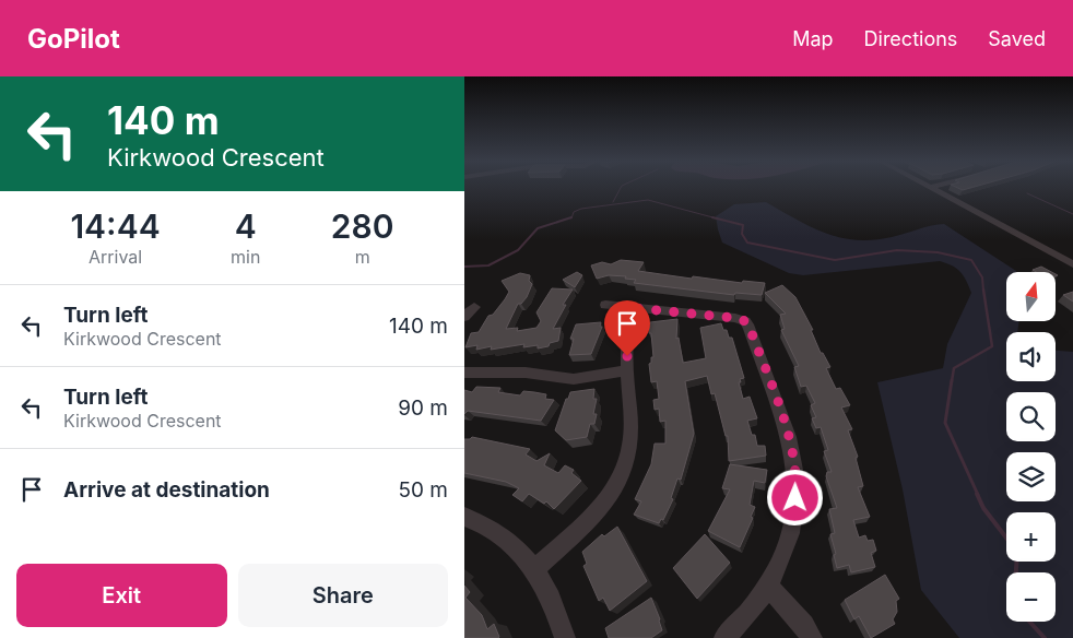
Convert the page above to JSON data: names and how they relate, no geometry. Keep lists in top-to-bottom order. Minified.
{"north":"top","page":{"header":"GoPilot","nav":["Map","Directions","Saved"],"turn":["140 m","Kirkwood Crescent"],"eta":["14:44","Arrival","4","min","280","m"],"map_buttons":["+","−"],"list":[{"name":"Turn left","note":"Kirkwood Crescent","value":"140 m"},{"name":"Turn left","note":"Kirkwood Crescent","value":"90 m"},{"name":"Arrive at destination","value":"50 m"}],"buttons":["Exit","Share"]}}
